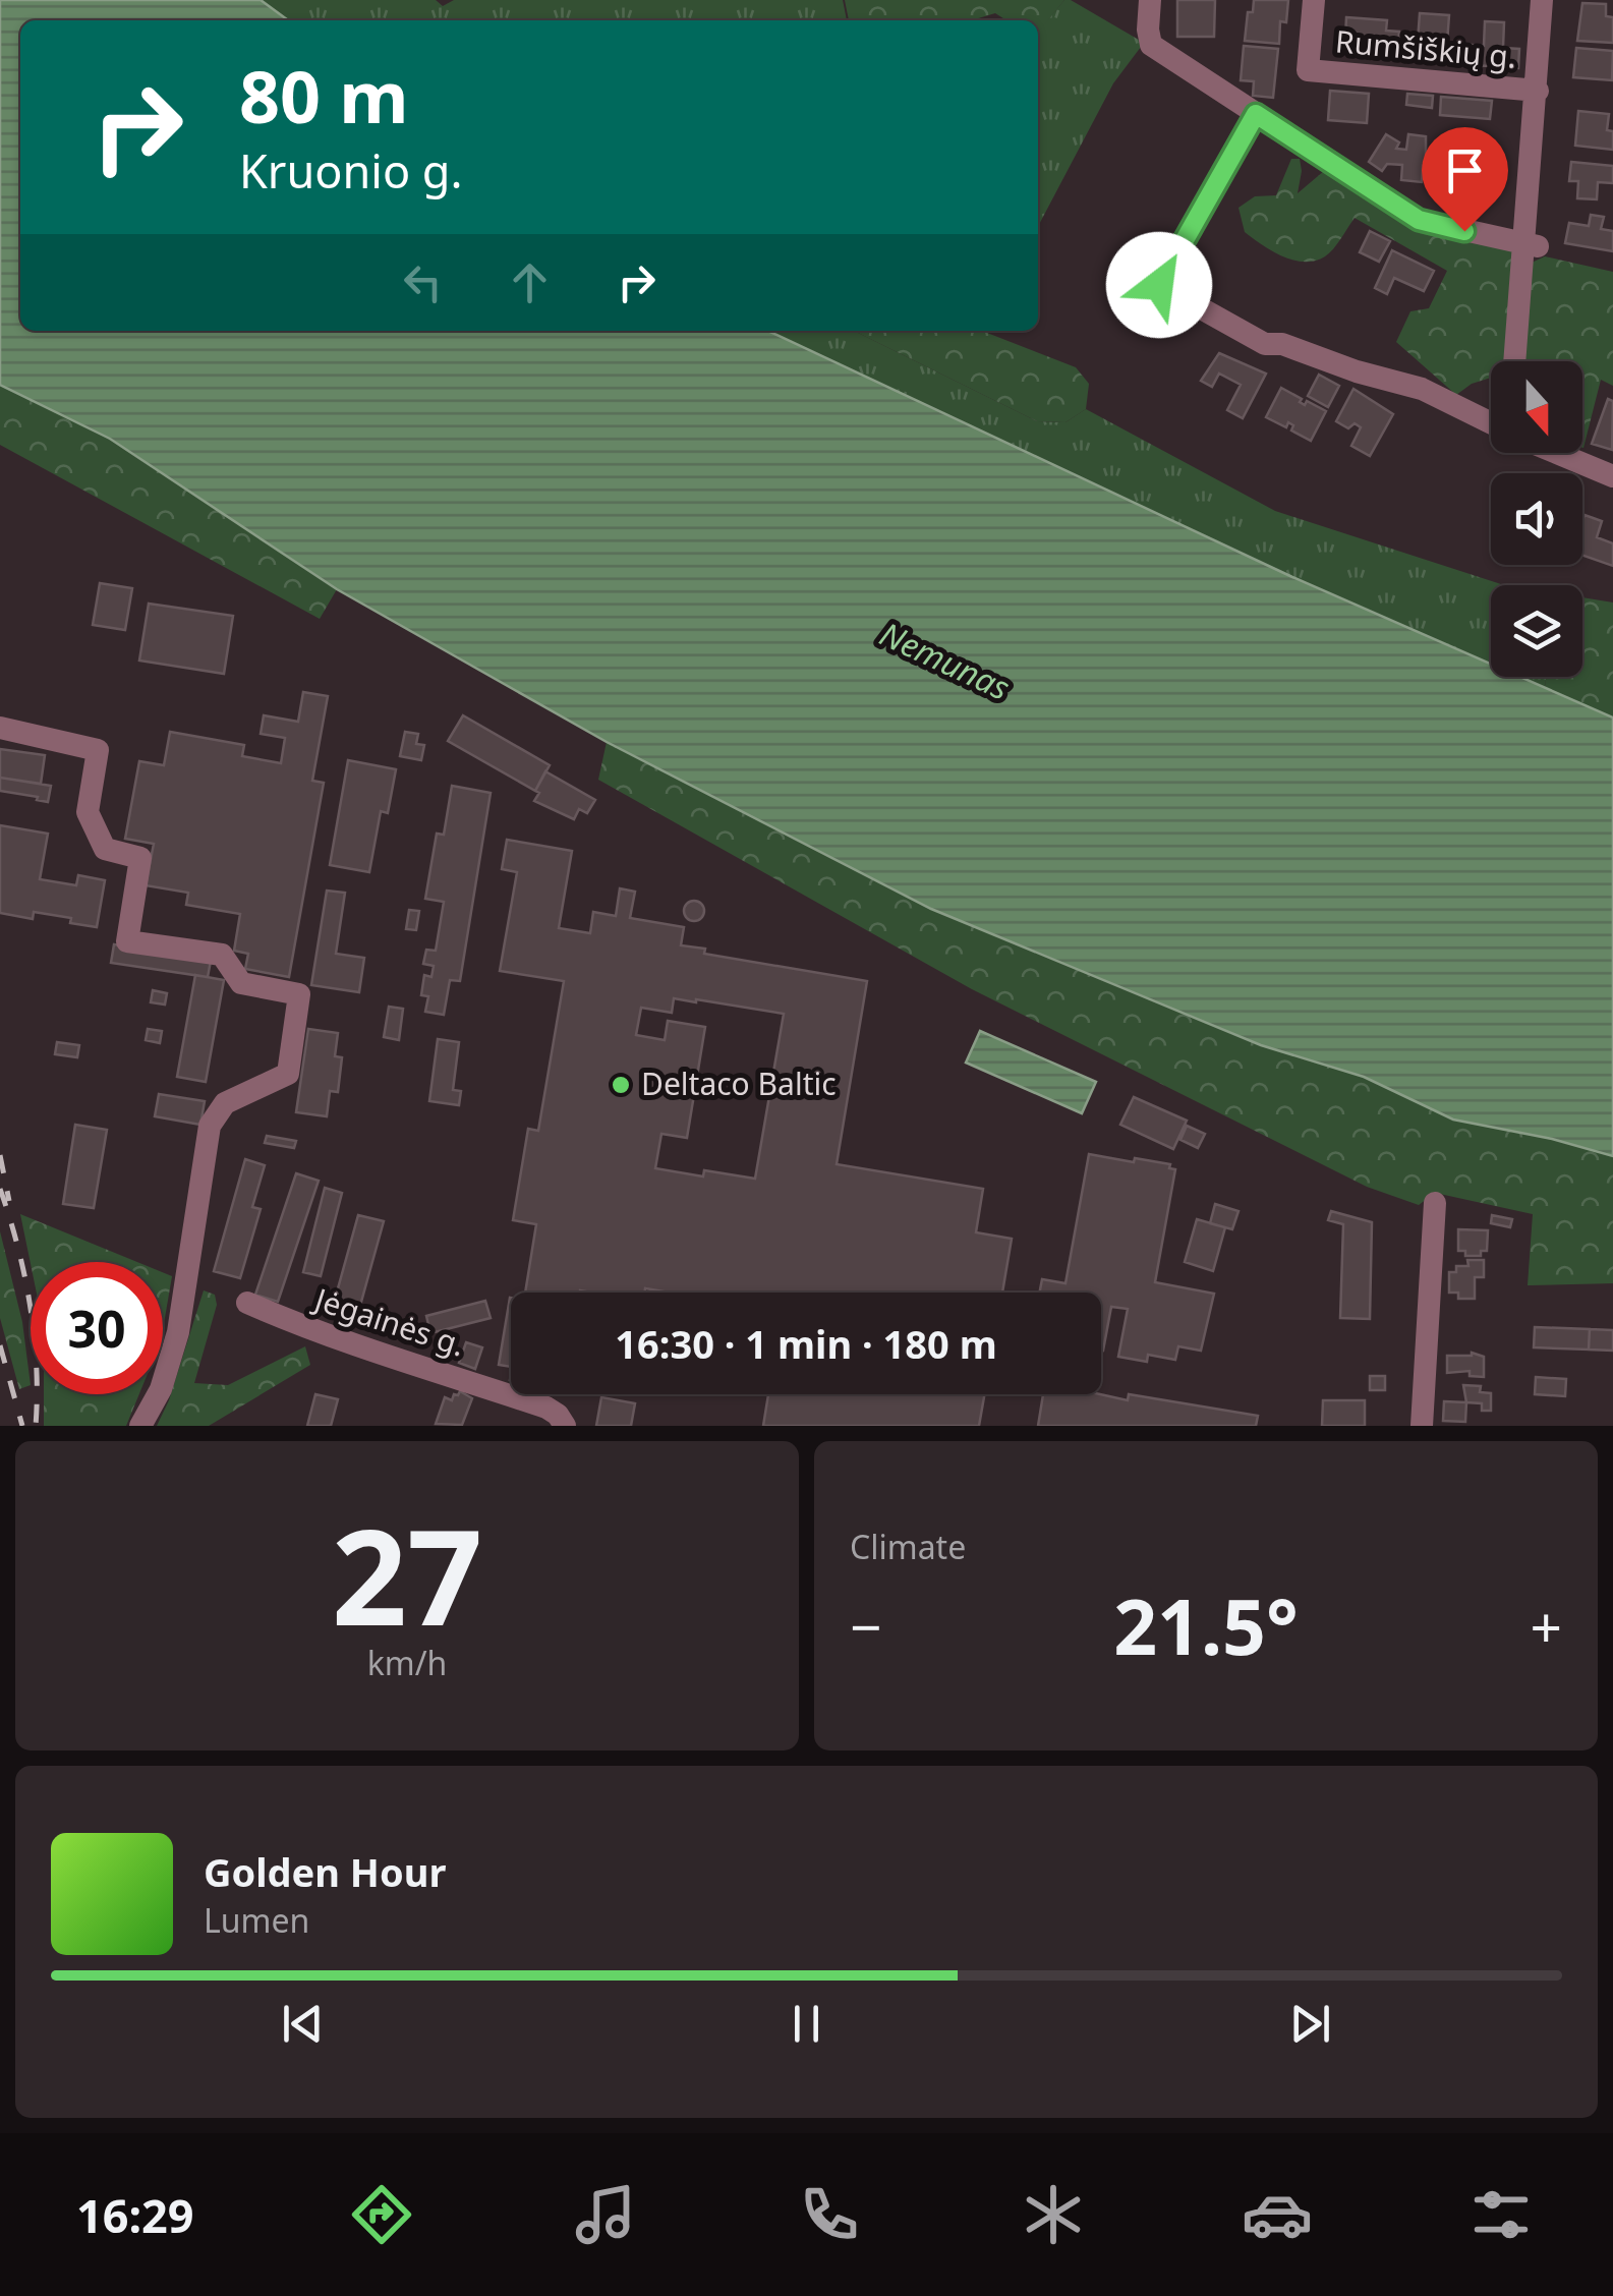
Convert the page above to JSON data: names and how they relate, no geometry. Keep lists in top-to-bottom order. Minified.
{"streets":{"street":["Rumšiškių g.","Jėgainės g."]},"water":["Nemunas"],"places":["Deltaco Baltic"],"north":"bottom","page":{"turn":["80 m","Kruonio g."],"limit":"30","trip":"16:30 · 1 min · 180 m","tile":[["27","km/h"],"Climate"],"heat":["−","21.5°","+"],"song":["Golden Hour","Lumen"],"tabs":"16:29"}}
